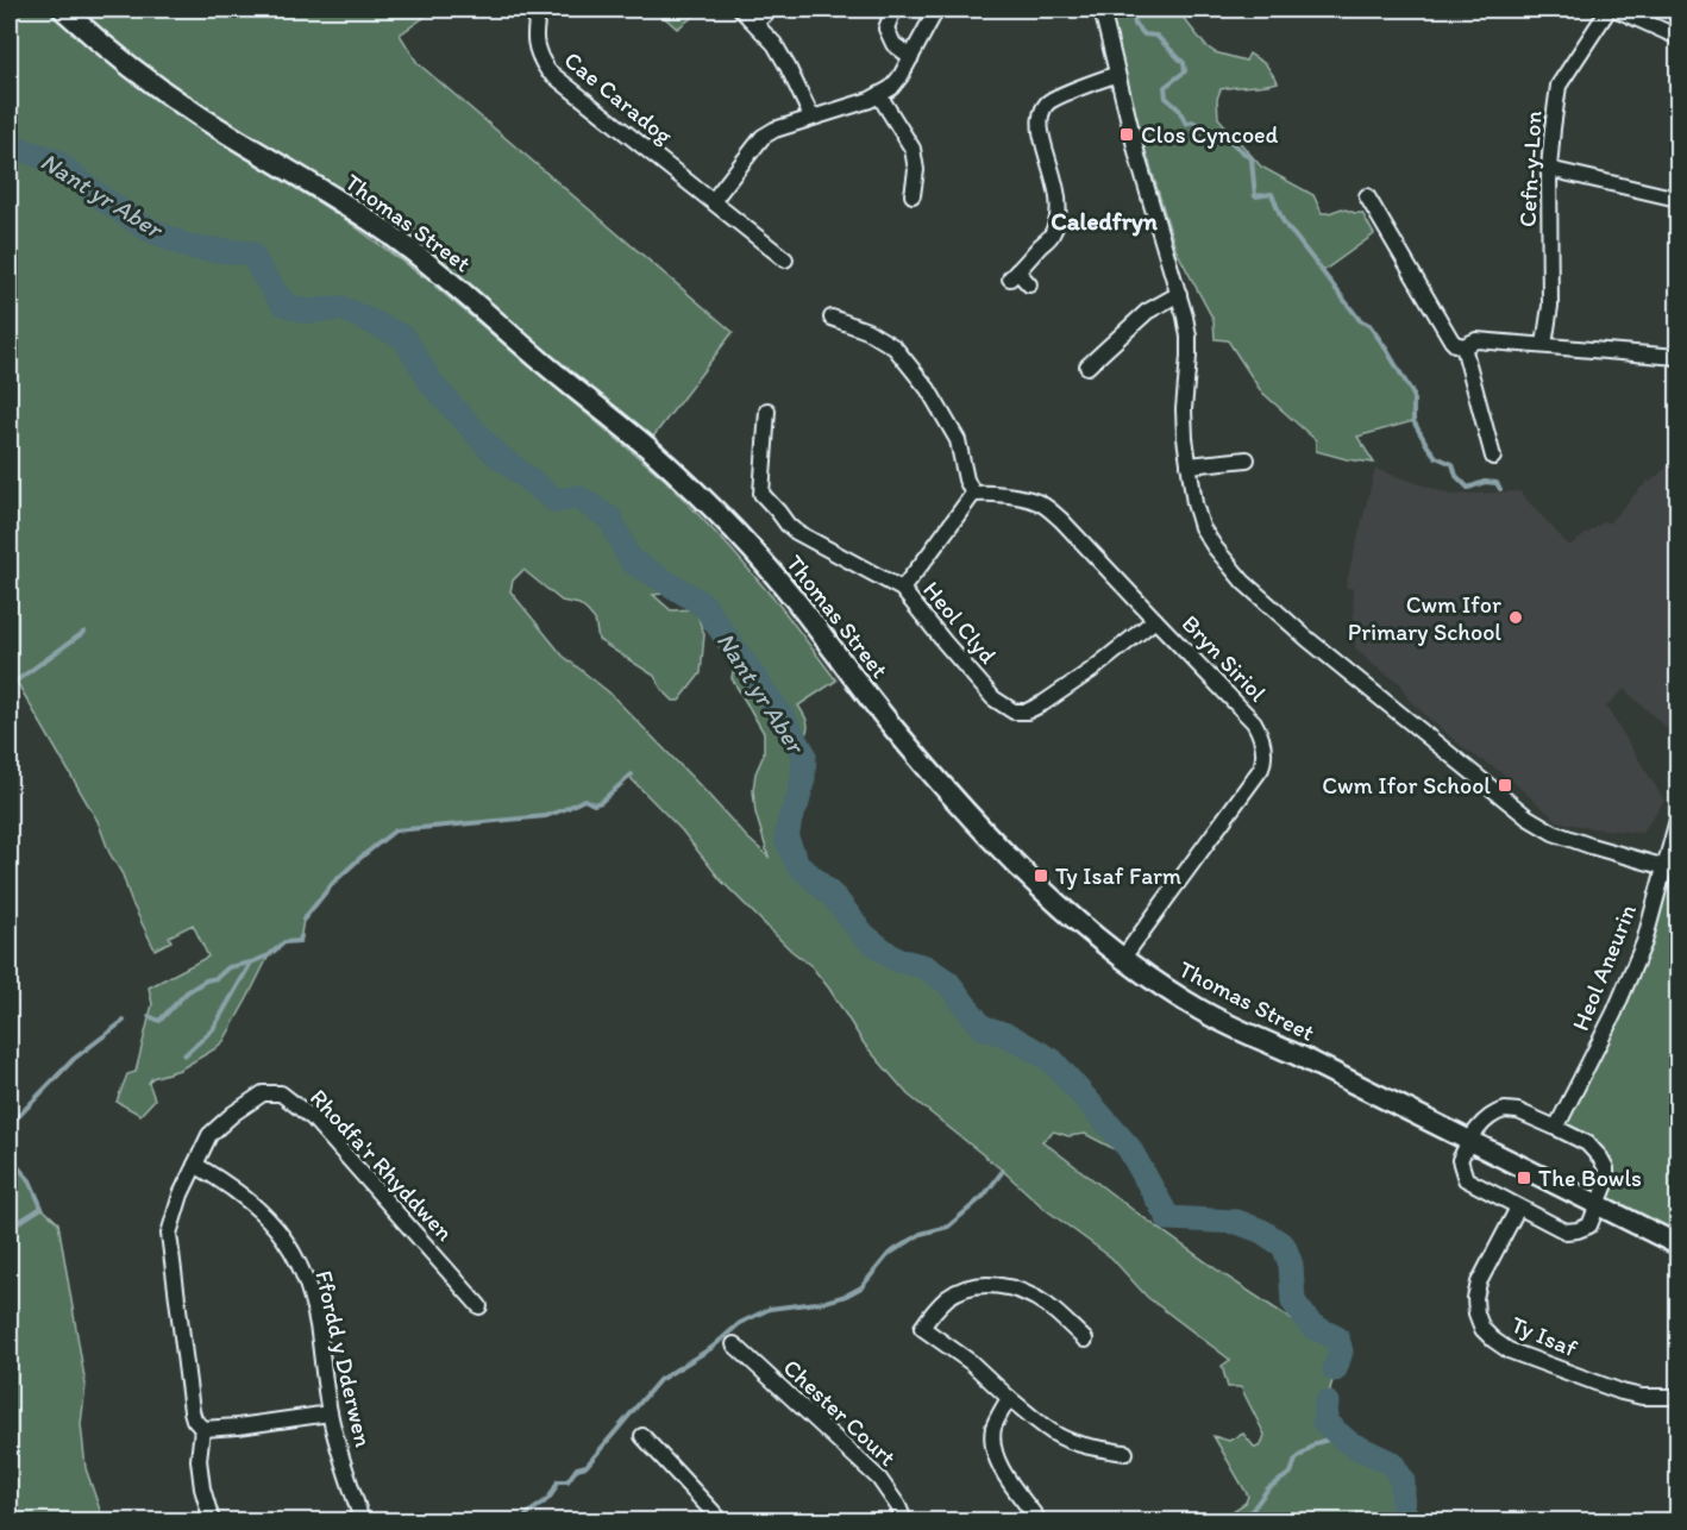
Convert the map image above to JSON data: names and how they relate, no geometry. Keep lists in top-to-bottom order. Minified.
{"streets":{"main road":["Thomas Street"],"street":["Cae Caradog","Cefn-y-Lon","Heol Clyd","Bryn Siriol","Heol Aneurin","Rhodfa'r Rhyddwen","Ty Isaf","Ffordd y Dderwen","Chester Court"]},"crossings":[["Thomas Street","Bryn Siriol"],["Heol Clyd","Bryn Siriol"],["Rhodfa'r Rhyddwen","Ffordd y Dderwen"]],"districts":["Caledfryn"],"water":["Nant yr Aber"],"places":{"transit":["Clos Cyncoed","Cwm Ifor School","Ty Isaf Farm","The Bowls"],"other":["Cwm Ifor Primary School"]}}
